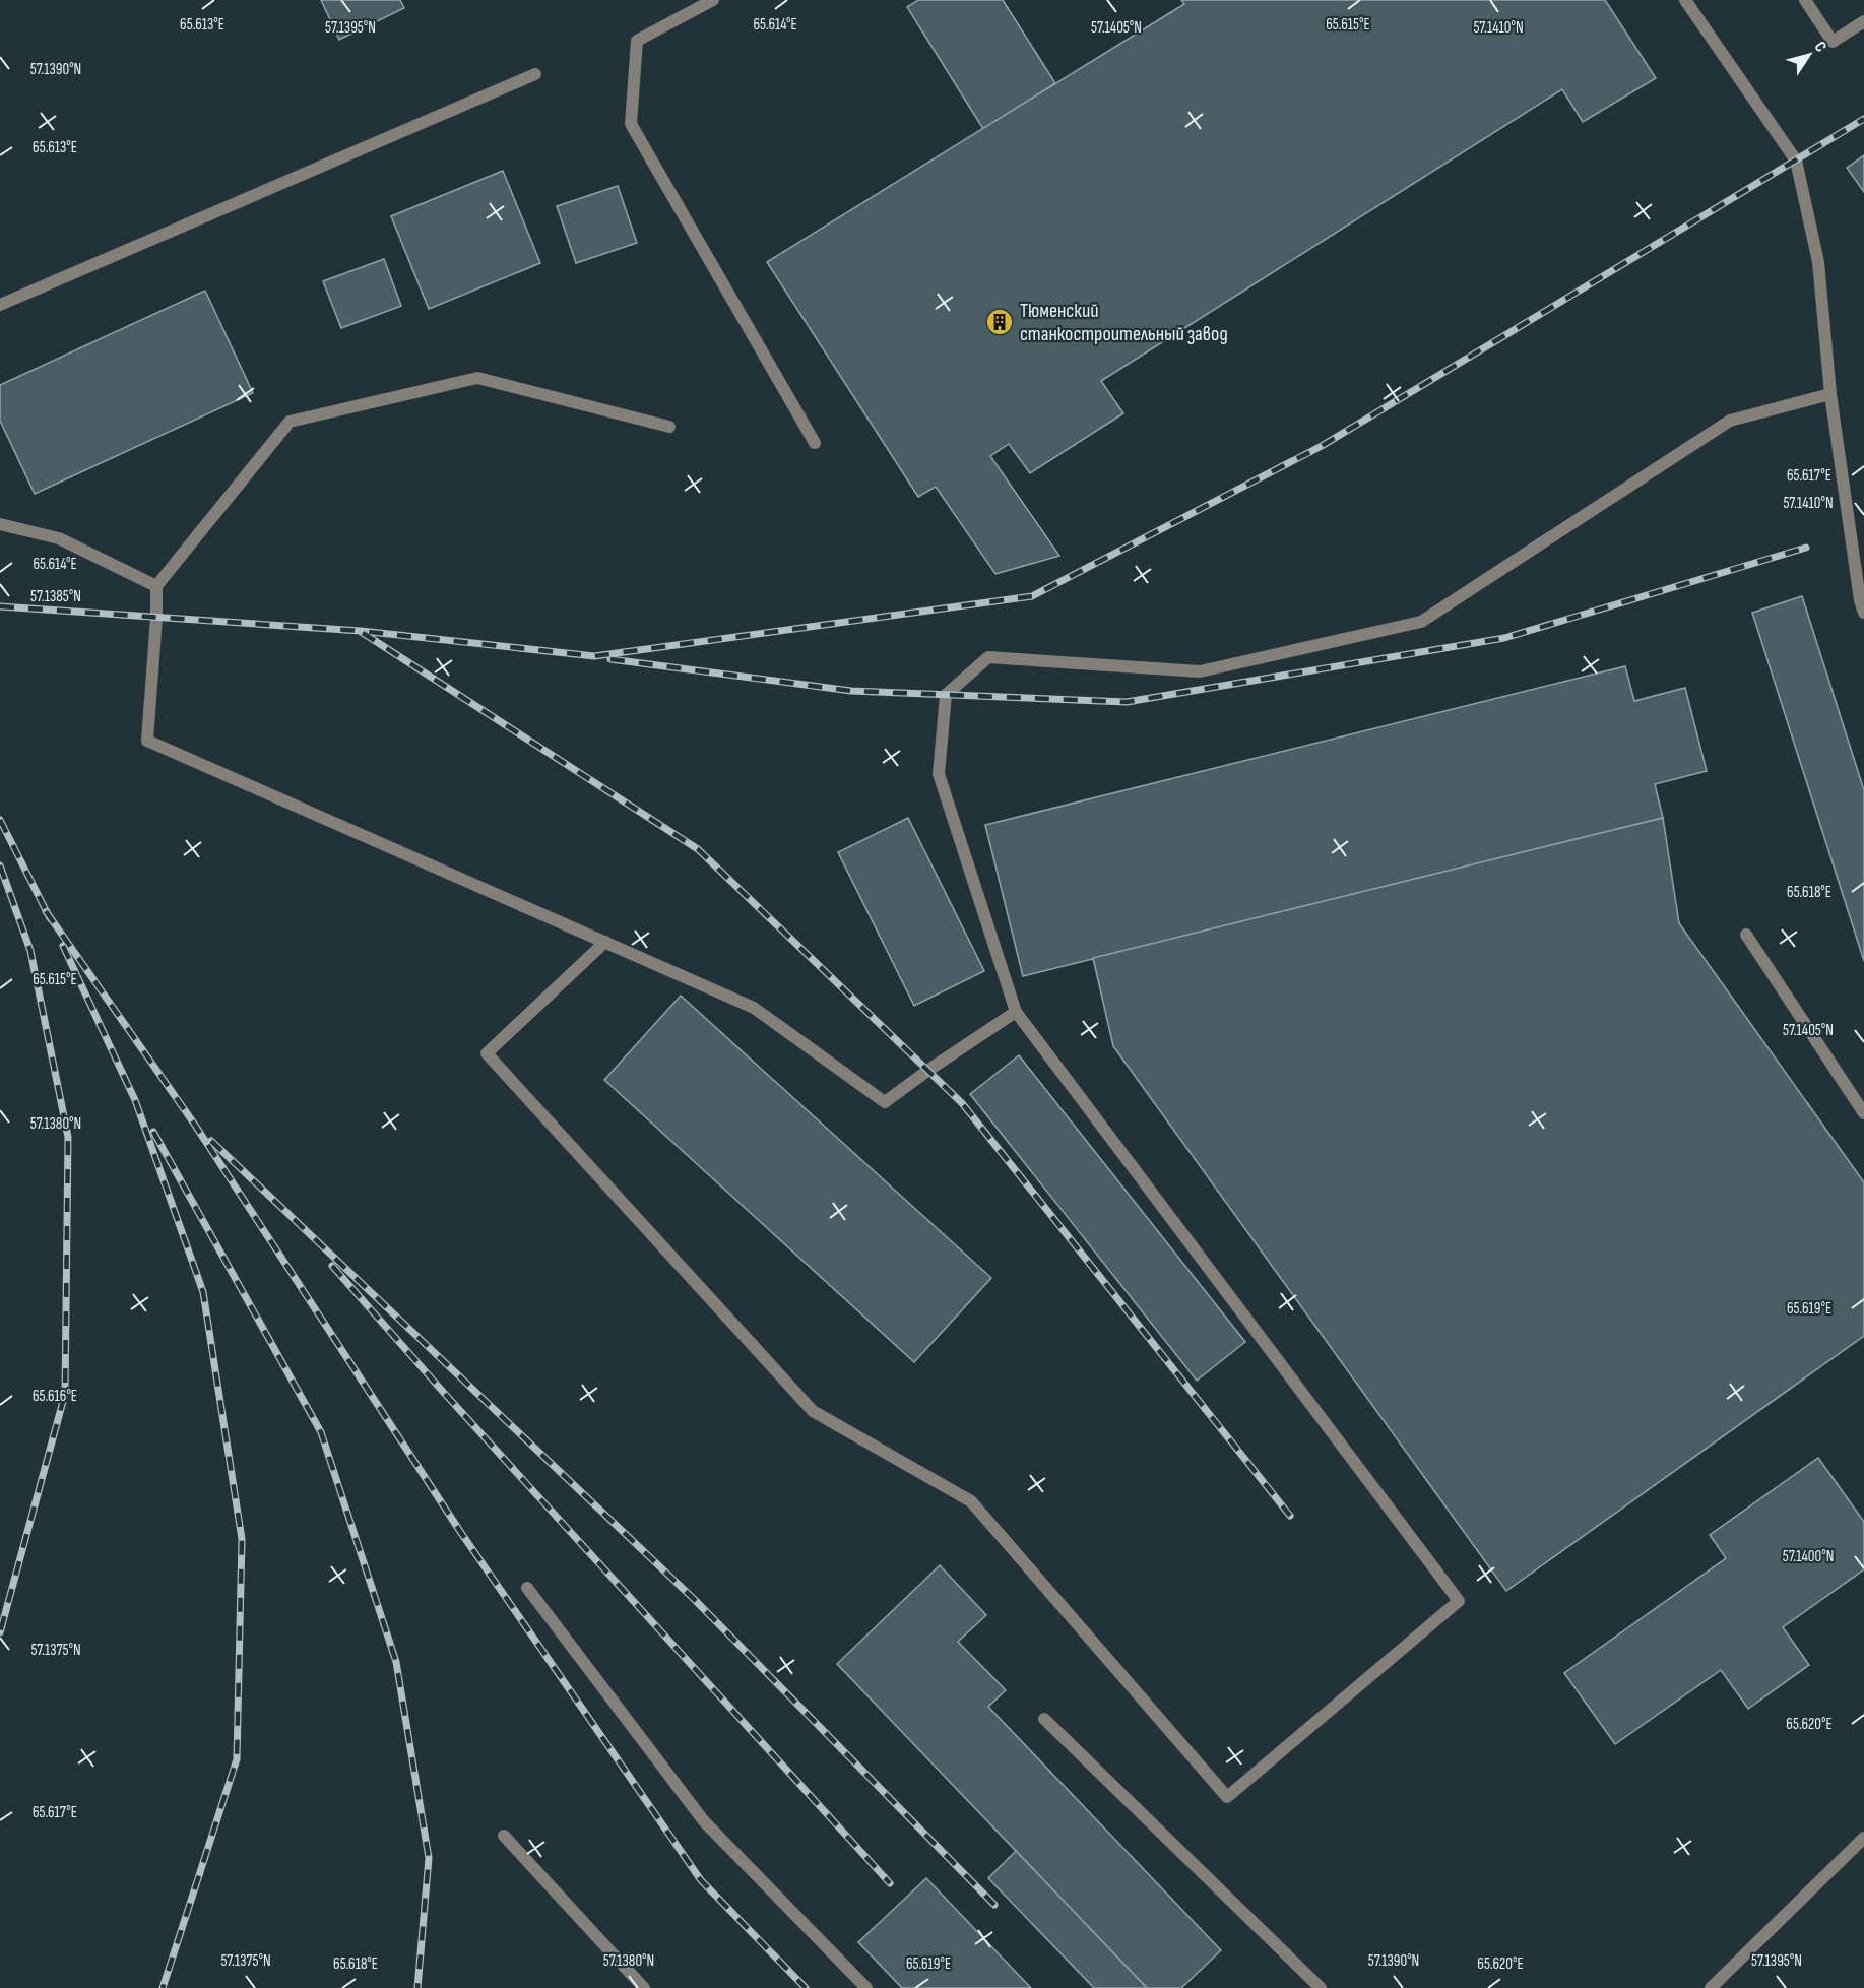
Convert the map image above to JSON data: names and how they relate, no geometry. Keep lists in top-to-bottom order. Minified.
{"places":{"building":["Тюменский станкостроительный завод"]},"north":"top right","coordinates":["65.613°E","65.615°E","65.614°E","57.1395°N","57.1405°N","57.1410°N","57.1390°N","65.617°E","57.1385°N","65.618°E","57.1380°N","65.619°E","65.616°E","57.1400°N","57.1375°N","65.620°E"]}
